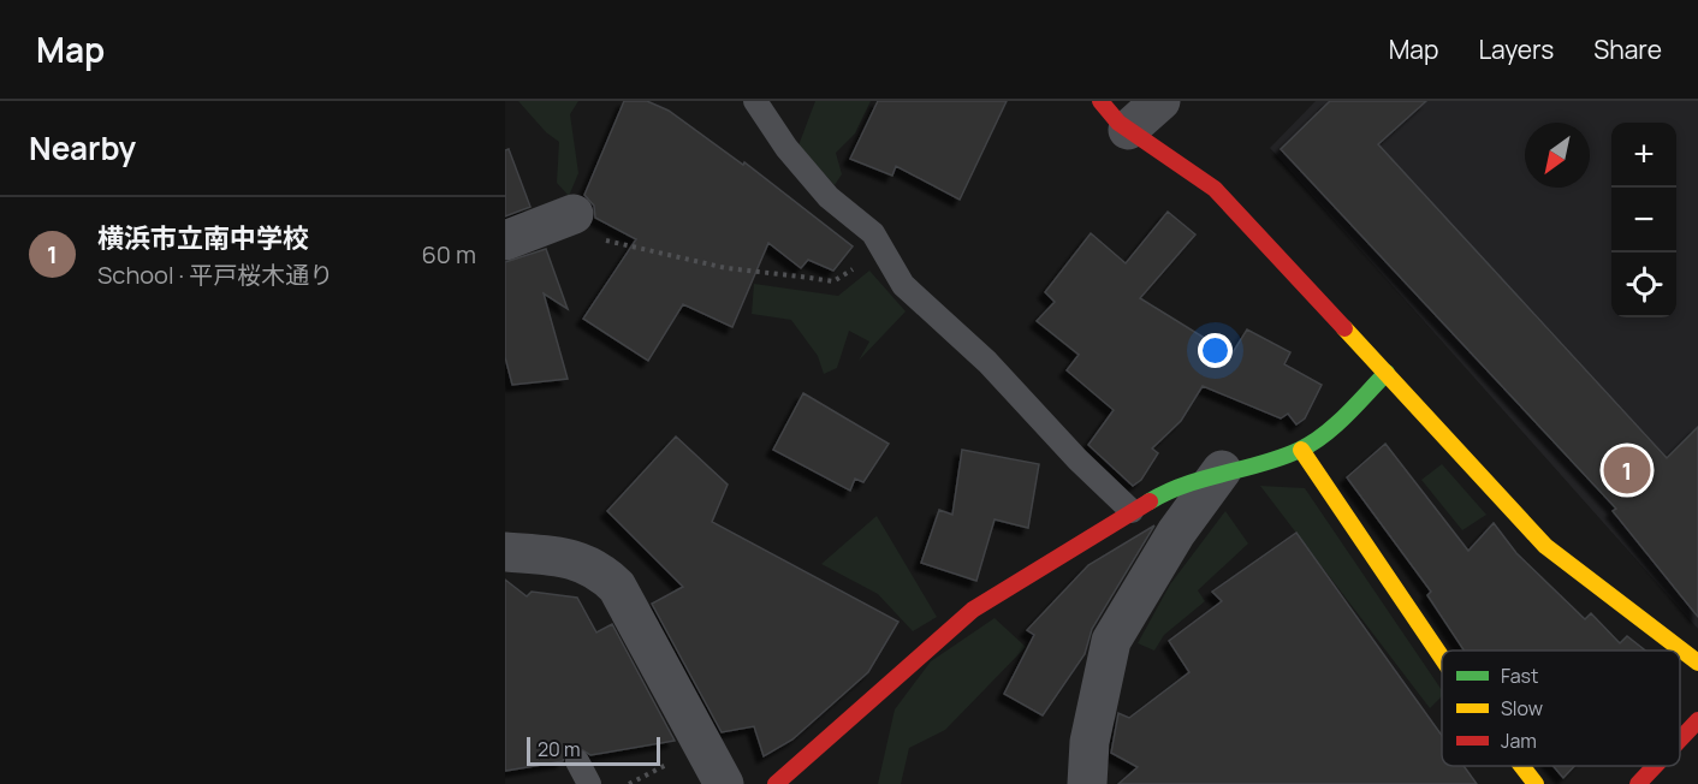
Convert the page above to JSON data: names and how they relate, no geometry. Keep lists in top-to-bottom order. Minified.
{"legend":["Fast","Slow","Jam"],"scale_bar":"20 m","north":"bottom left","page":{"header":"Map","nav":["Map","Layers","Share"],"heading":"Nearby","map_buttons":["+","−"],"list":[{"mark":"1","name":"横浜市立南中学校","note":"School · 平戸桜木通り","value":"60 m"}],"pins":"1","scale":"20 m"}}
